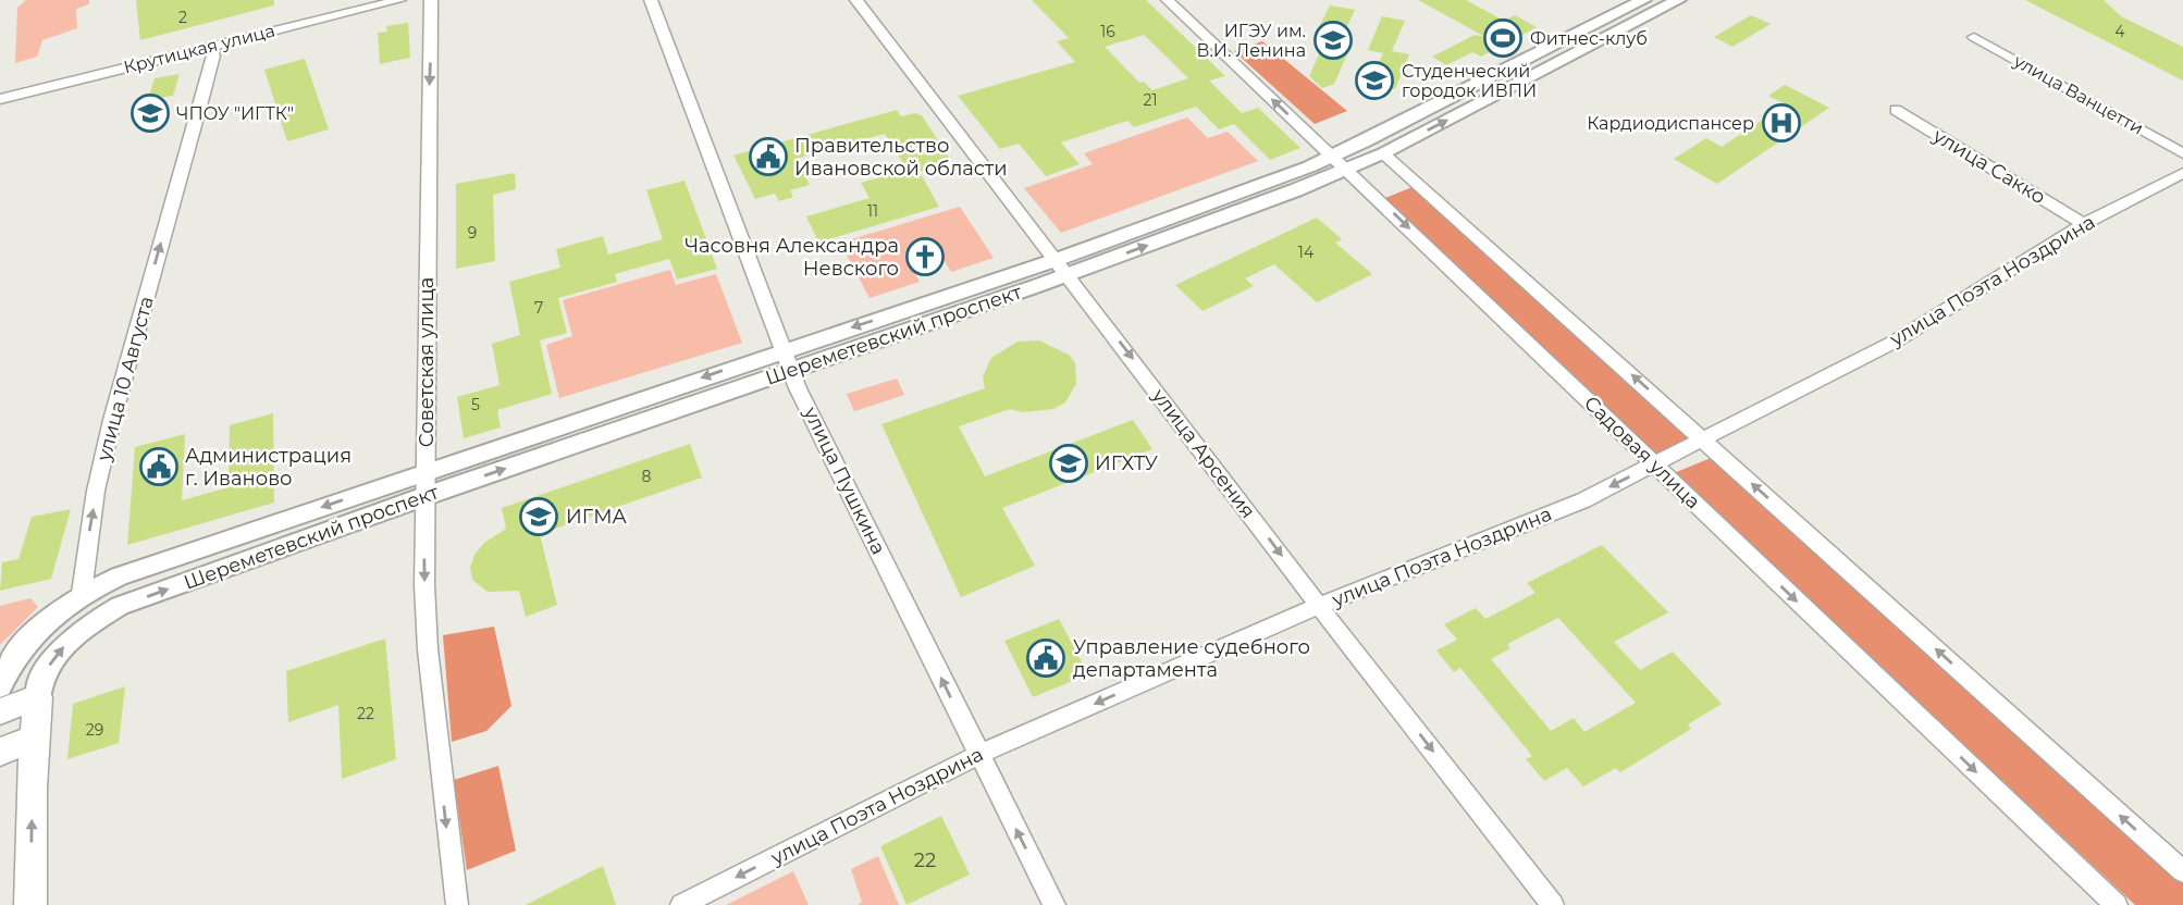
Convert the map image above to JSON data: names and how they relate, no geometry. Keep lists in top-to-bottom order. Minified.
{"streets":{"main road":["Шереметевский проспект"],"street":["Крутицкая улица","улица Ванцетти","улица Сакко","улица Поэта Ноздрина","Советская улица","улица 10 Августа","Садовая улица","улица Арсения","улица Пушкина"]},"crossings":[["Крутицкая улица","улица 10 Августа"],["улица Сакко","улица Поэта Ноздрина"],["улица Поэта Ноздрина","Садовая улица"],["улица Поэта Ноздрина","улица Арсения"],["улица Поэта Ноздрина","улица Пушкина"],["Шереметевский проспект","Советская улица"],["Шереметевский проспект","улица 10 Августа"],["Шереметевский проспект","Садовая улица"],["Шереметевский проспект","улица Арсения"],["Шереметевский проспект","улица Пушкина"]],"one_way":["улица Поэта Ноздрина","Советская улица","улица 10 Августа","улица Арсения","улица Пушкина"],"places":{"sports":["Фитнес-клуб"],"school or university":["ИГЭУ им. В.И. Ленина","Студенческий городок ИВПИ","ЧПОУ \"ИГТК\"","ИГХТУ","ИГМА"],"hospital":["Кардиодиспансер"],"public building":["Правительство Ивановской области","Администрация г. Иваново","Управление судебного департамента"],"church":["Часовня Александра Невского"]},"house_numbers":["2","16","4","21","11","9","14","7","5","8","22","29","22"]}
